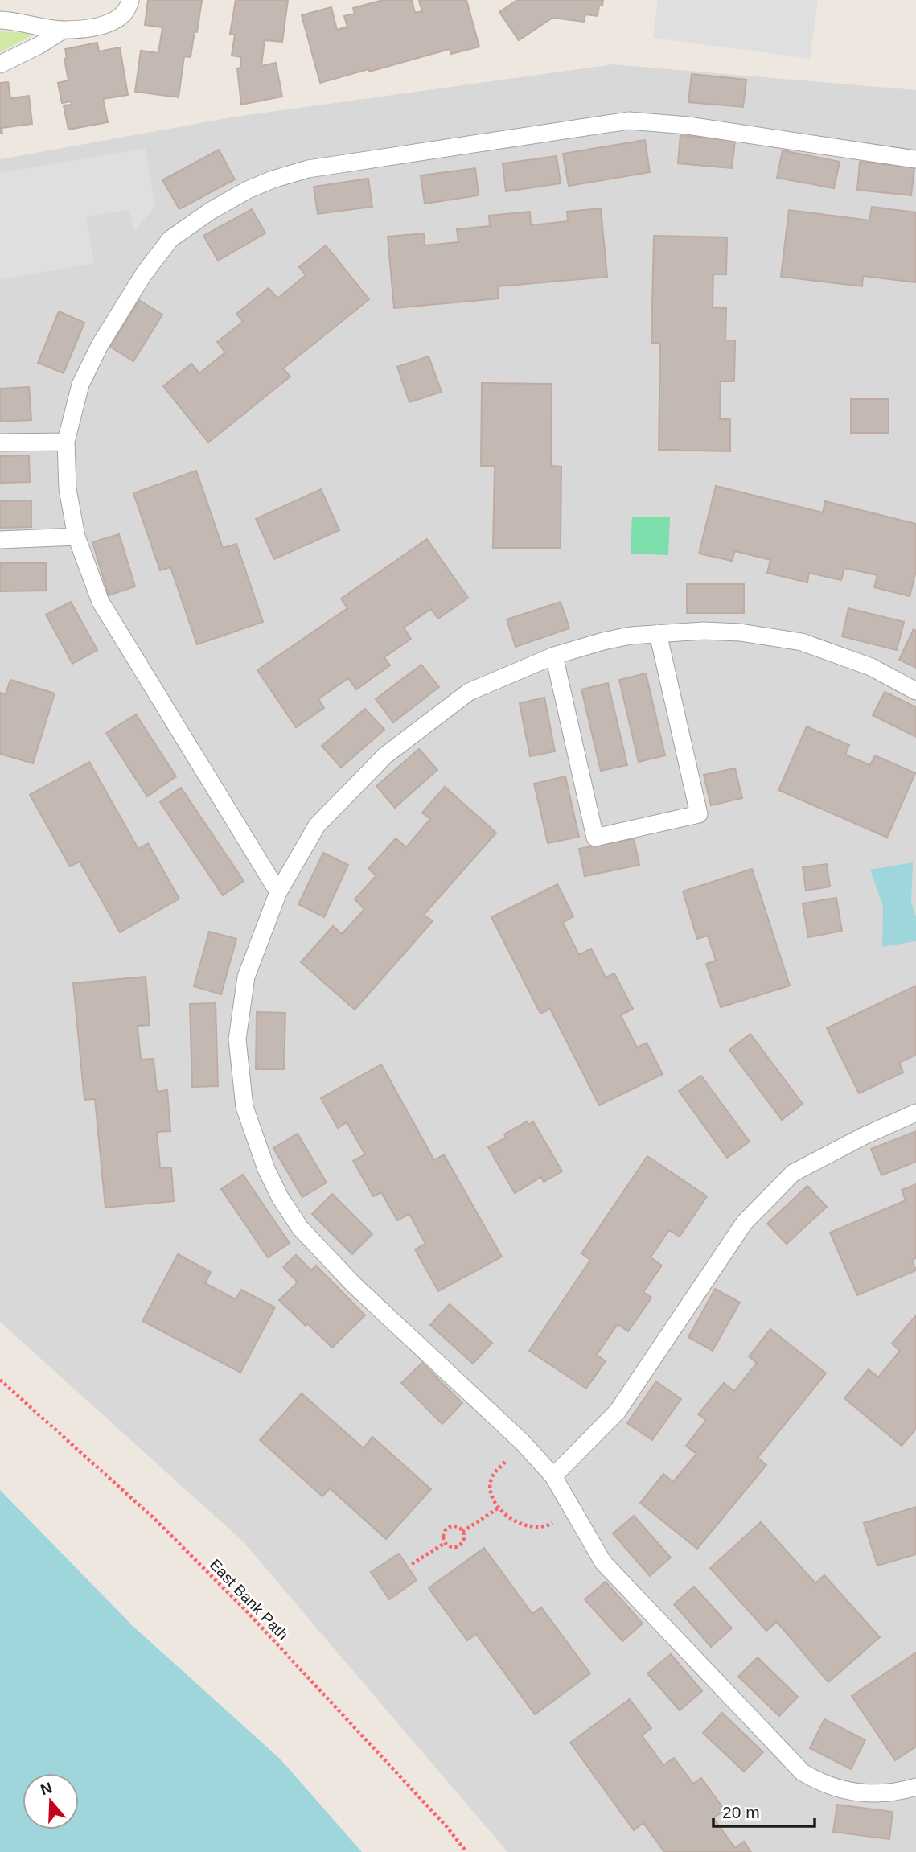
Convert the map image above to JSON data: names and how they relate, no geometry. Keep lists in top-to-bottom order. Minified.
{"streets":{"path":["East Bank Path"]},"scale_bar":"20 m","north":"top"}
